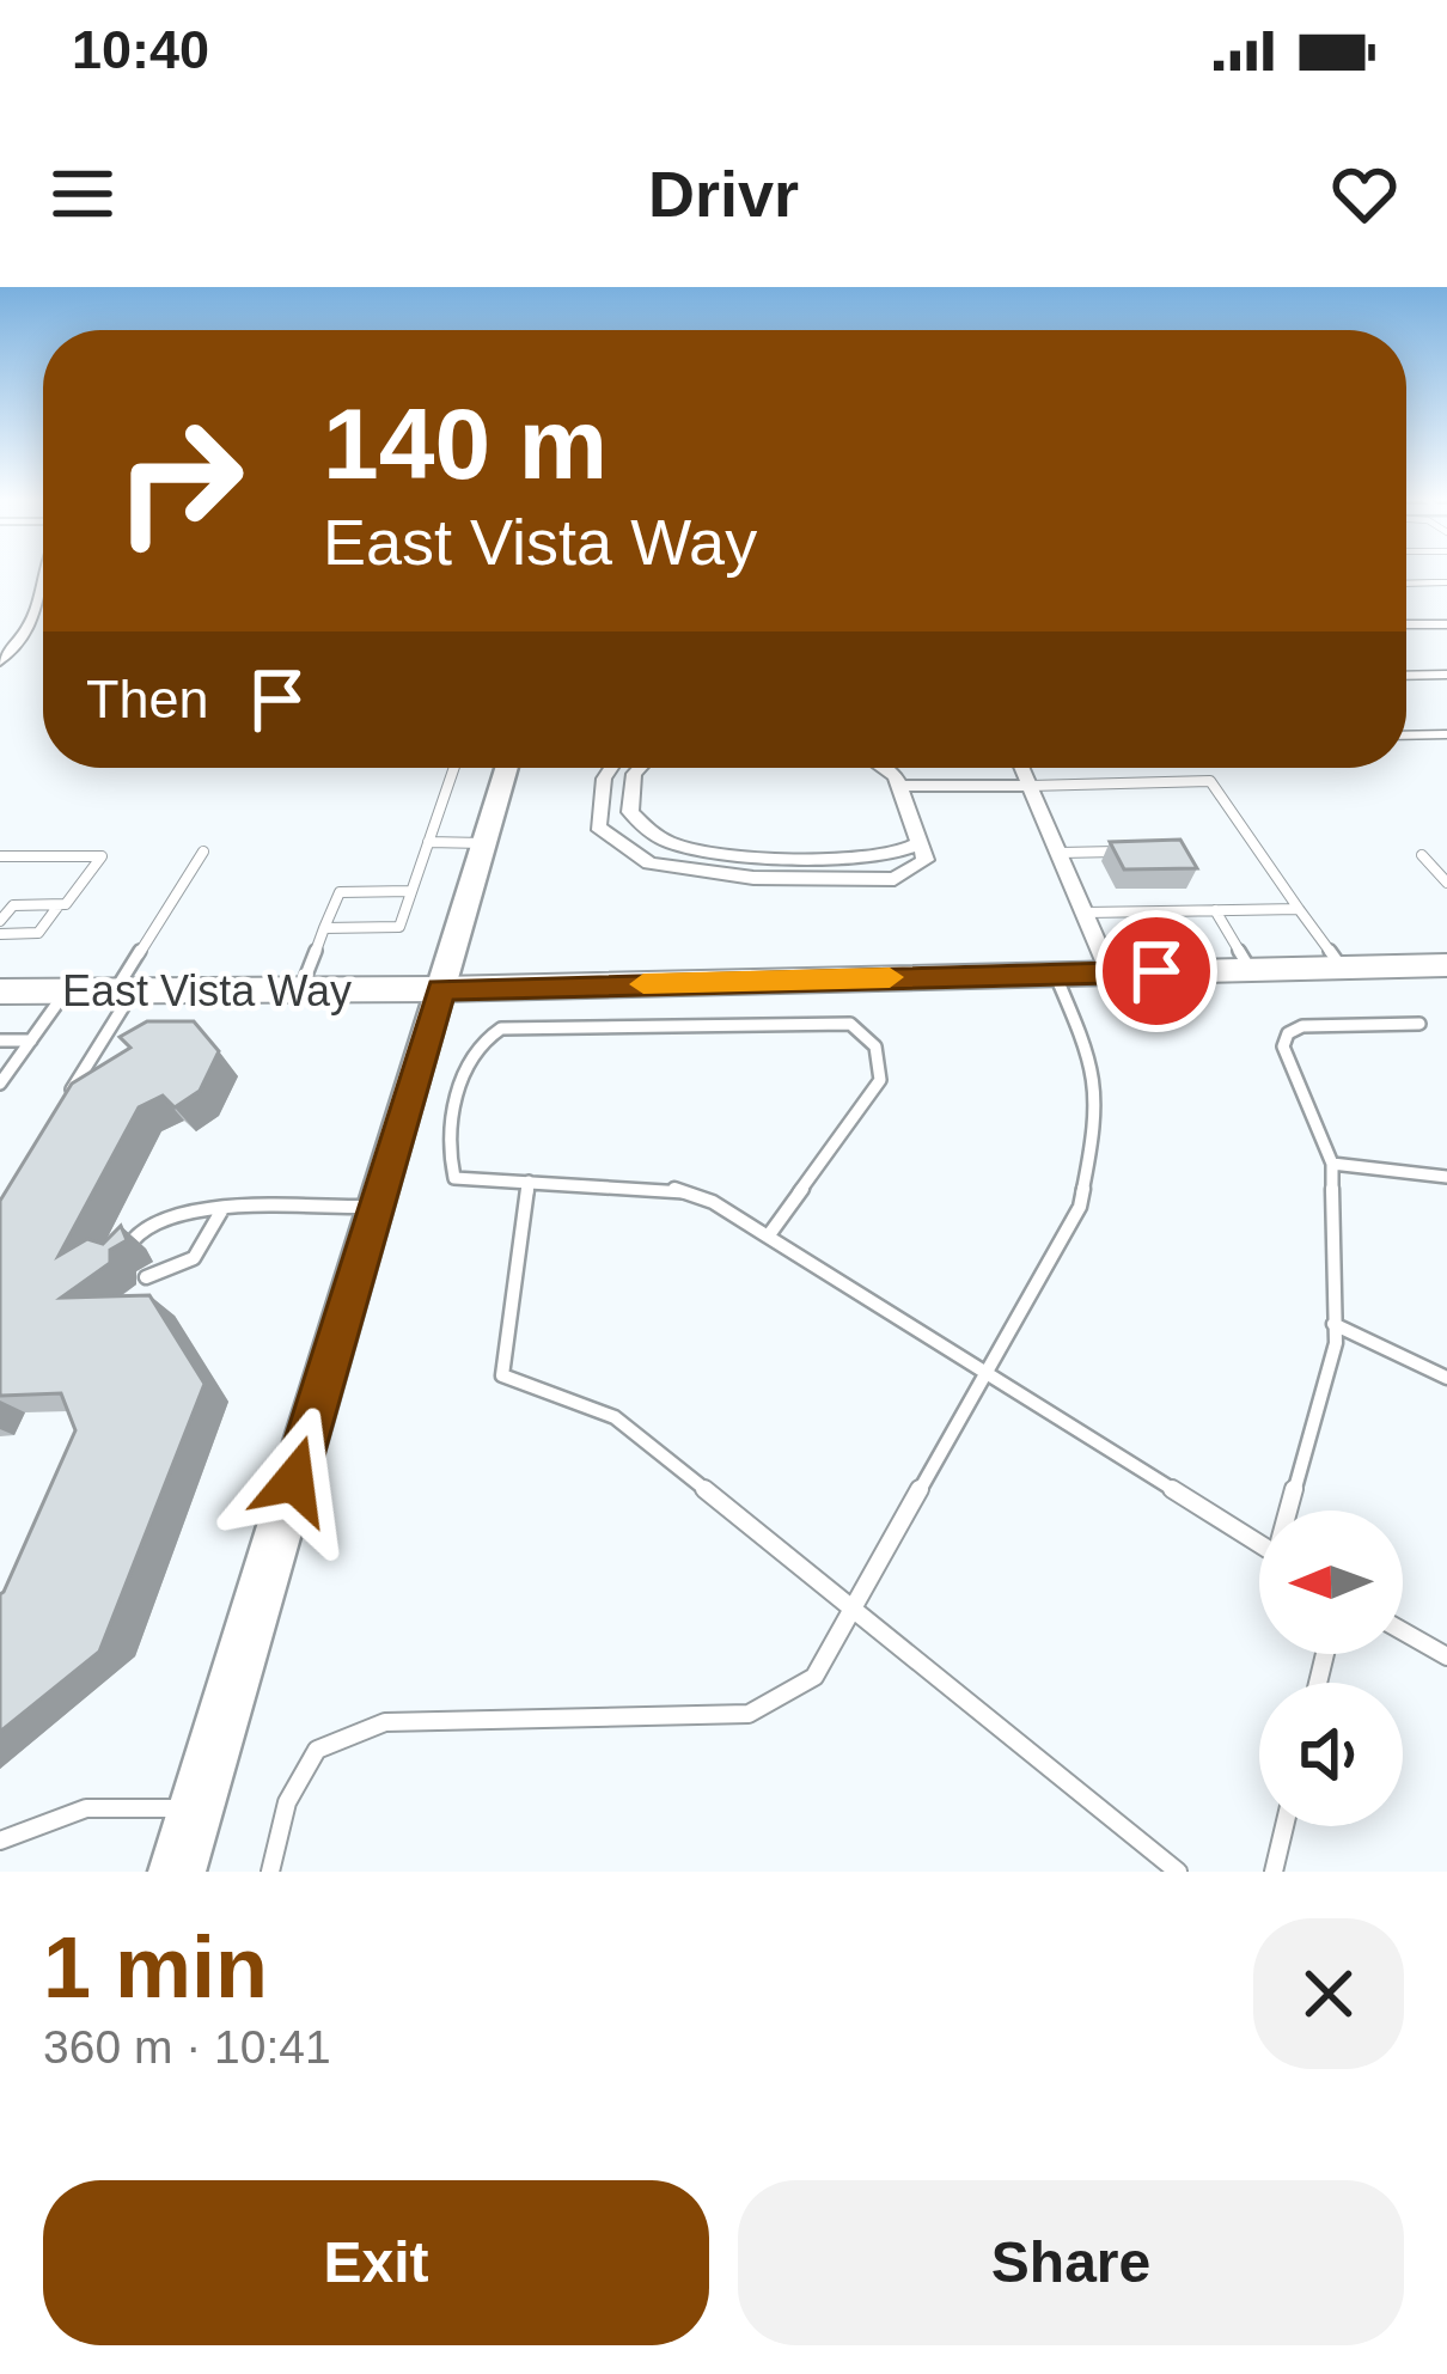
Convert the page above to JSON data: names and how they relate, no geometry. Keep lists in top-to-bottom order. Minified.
{"streets":{"main road":["East Vista Way"]},"north":"left","page":{"status":"10:40","header":"Drivr","turn":["140 m","East Vista Way"],"then":"Then","heading":["1 min","360 m · 10:41"],"buttons":["Exit","Share"]}}
